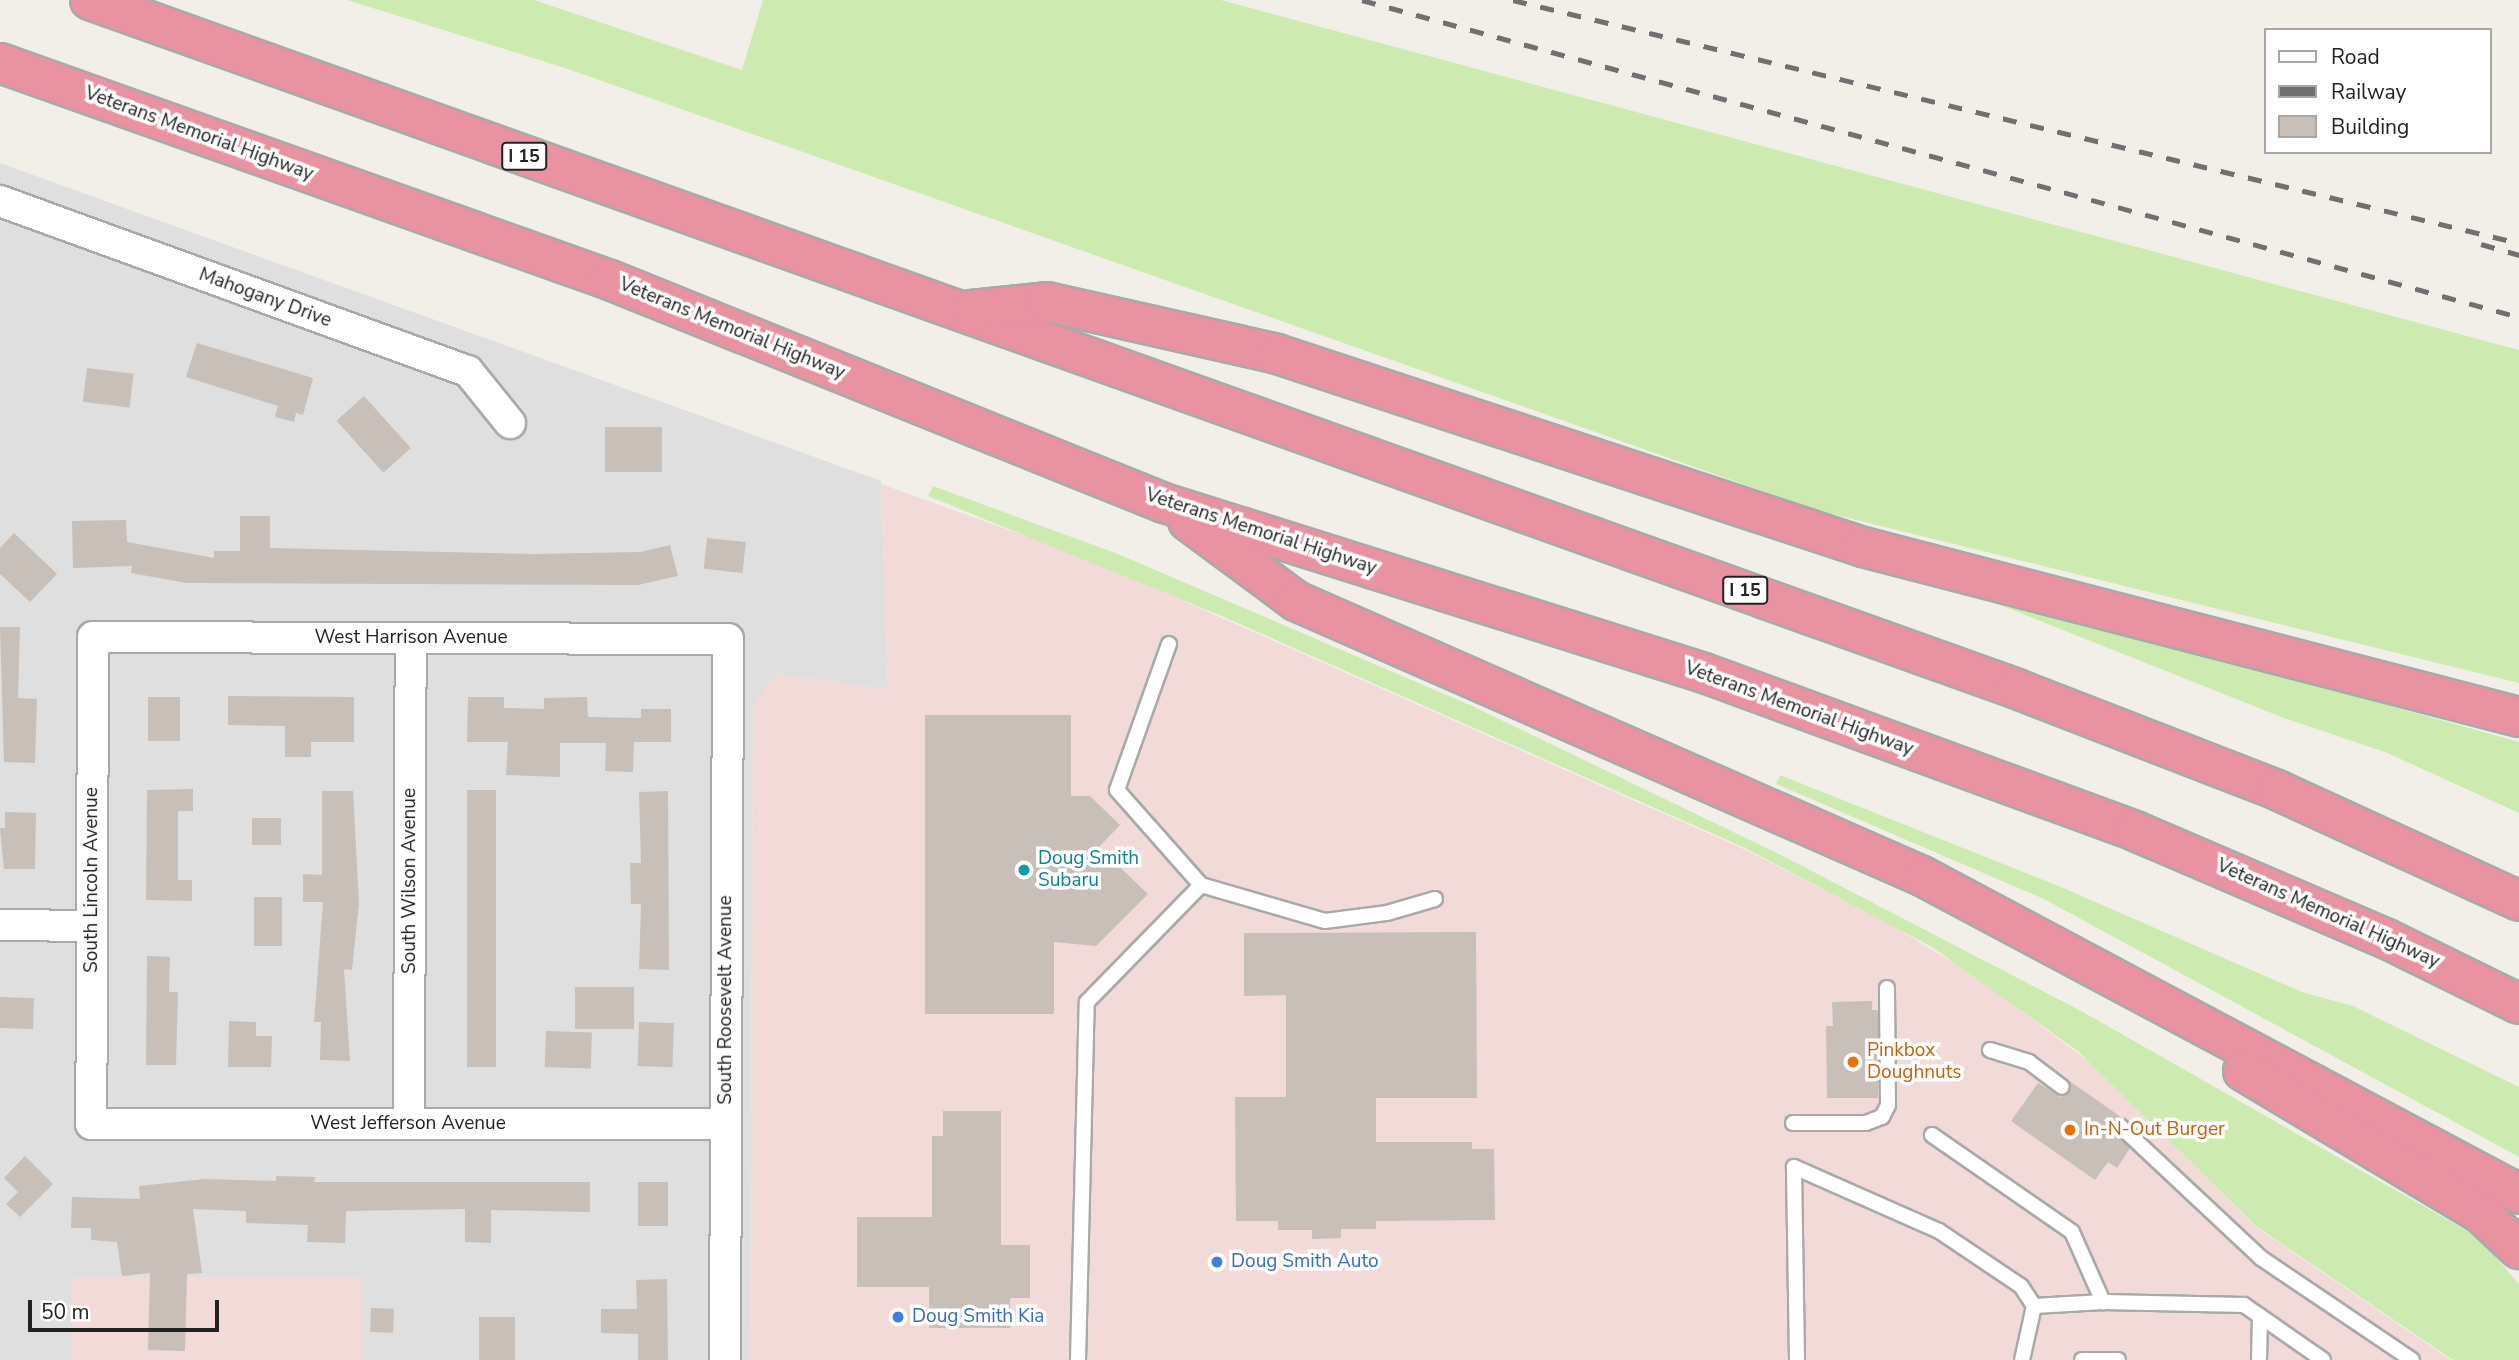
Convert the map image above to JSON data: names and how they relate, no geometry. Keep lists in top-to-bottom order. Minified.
{"streets":{"highway":["Veterans Memorial Highway","I 15"],"street":["Mahogany Drive","West Harrison Avenue","South Lincoln Avenue","South Wilson Avenue","South Roosevelt Avenue","West Jefferson Avenue"]},"crossings":[["West Harrison Avenue","South Lincoln Avenue"],["West Harrison Avenue","South Wilson Avenue"],["West Harrison Avenue","South Roosevelt Avenue"],["South Lincoln Avenue","West Jefferson Avenue"],["South Wilson Avenue","West Jefferson Avenue"],["South Roosevelt Avenue","West Jefferson Avenue"]],"places":["Doug Smith Subaru","Pinkbox Doughnuts","In-N-Out Burger","Doug Smith Auto","Doug Smith Kia"],"legend":["Road","Railway","Building"],"scale_bar":"50 m"}
